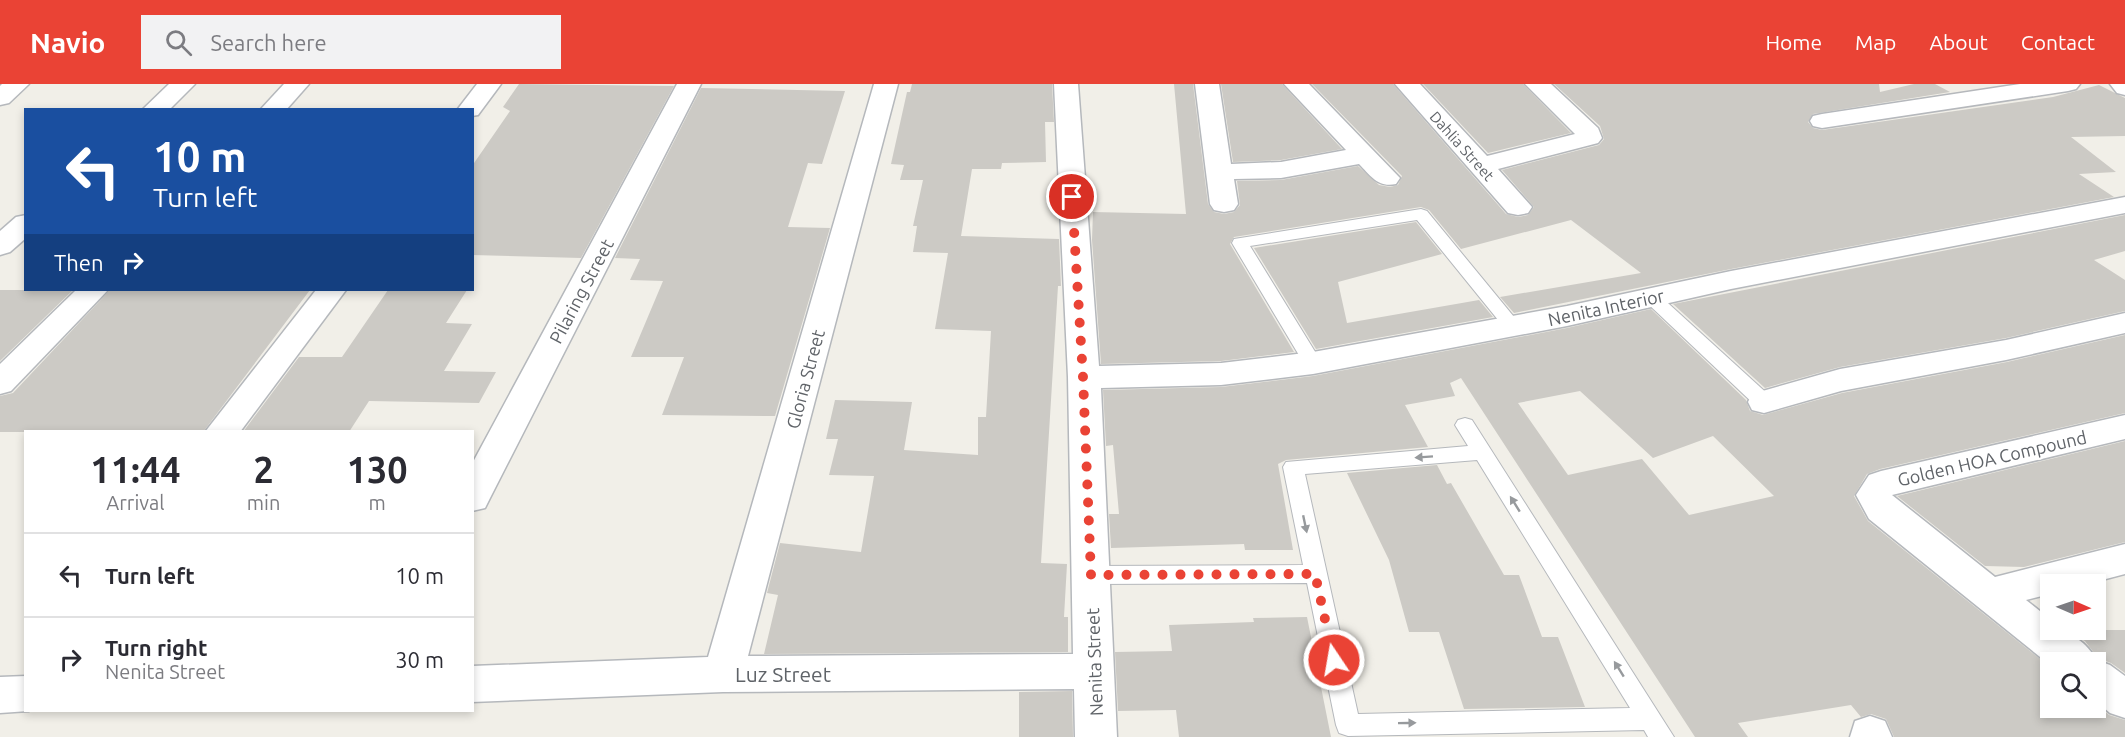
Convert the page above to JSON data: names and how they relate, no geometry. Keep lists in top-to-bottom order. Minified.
{"streets":{"street":["Dahlia Street","Pilaring Street","Nenita Interior","Gloria Street","Golden HOA Compound","Nenita Street","Luz Street"]},"crossings":[["Nenita Interior","Nenita Street"],["Gloria Street","Luz Street"],["Nenita Street","Luz Street"]],"north":"right","page":{"header":"Navio","search":"Search here","nav":["Home","Map","About","Contact"],"turn":["10 m","Turn left"],"then":"Then","eta":["11:44","Arrival","2","min","130","m"],"list":[{"name":"Turn left","value":"10 m"},{"name":"Turn right","note":"Nenita Street","value":"30 m"}]}}
